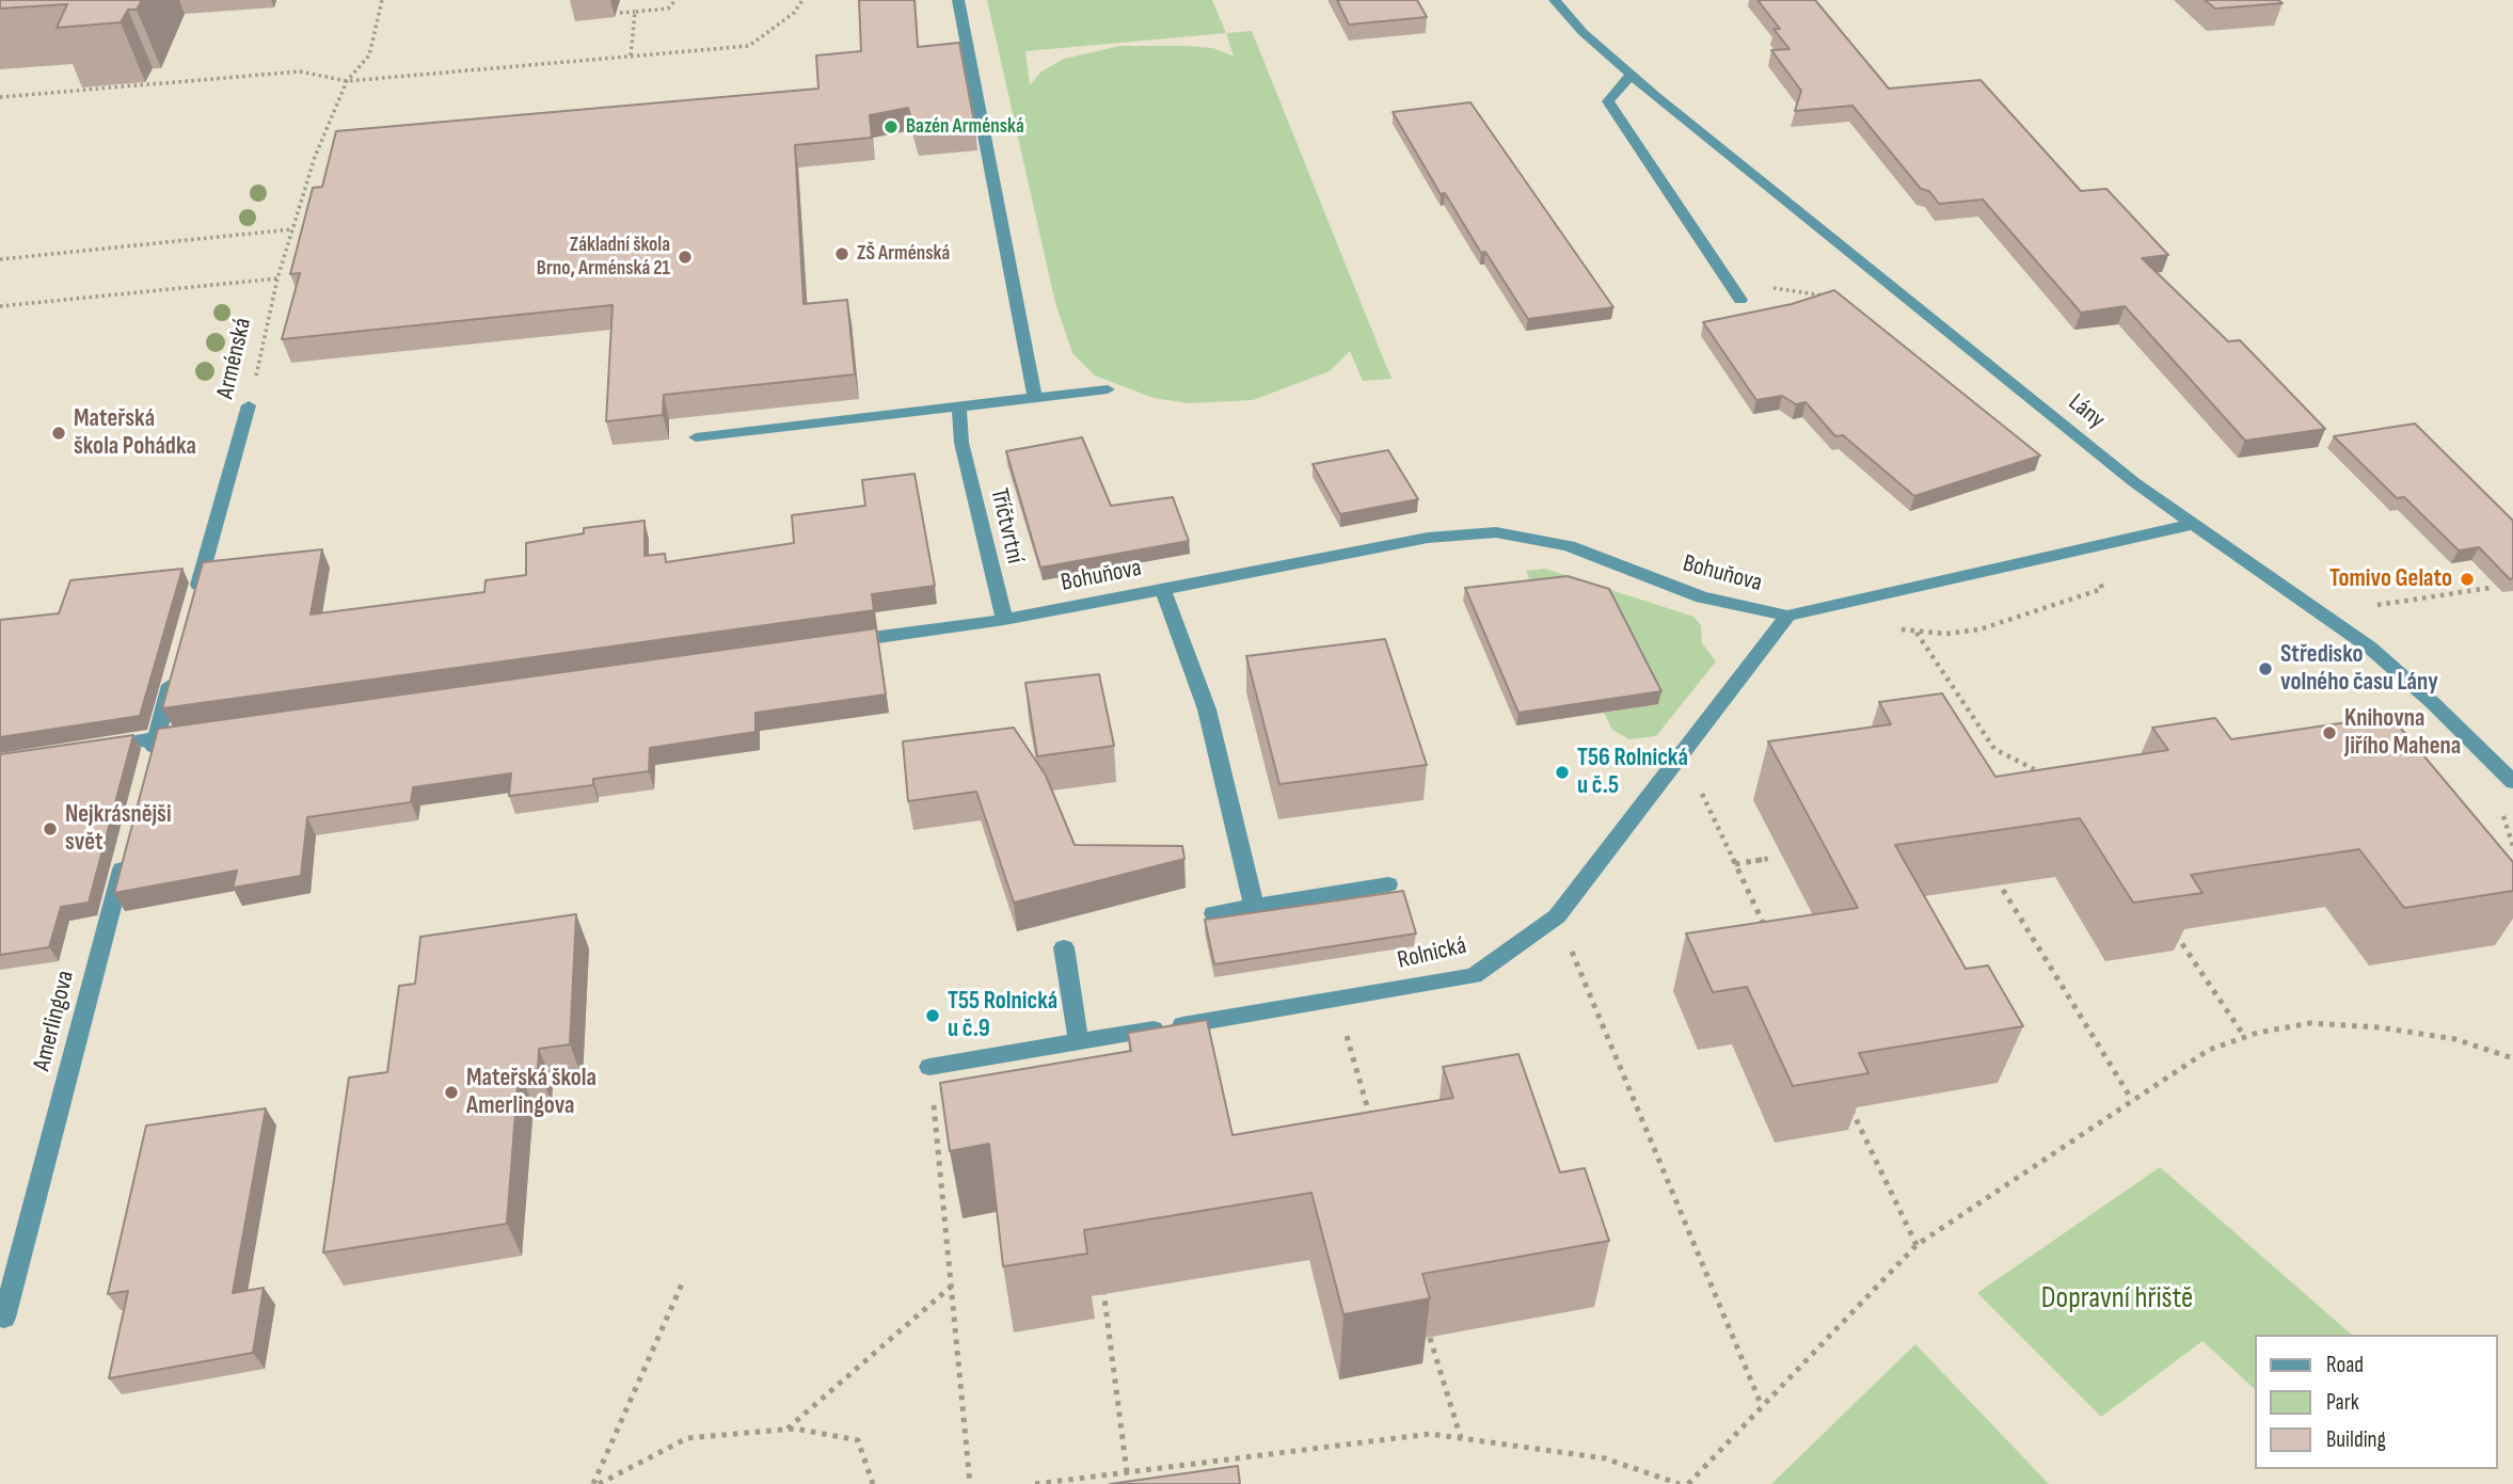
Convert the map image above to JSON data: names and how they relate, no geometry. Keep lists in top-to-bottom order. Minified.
{"streets":{"street":["Arménská","Lány","Tříčtvrtní","Bohuňova","Rolnická","Amerlingova"]},"crossings":[["Lány","Bohuňova"],["Tříčtvrtní","Bohuňova"],["Bohuňova","Rolnická"]],"parks":["Dopravní hřiště"],"places":["Bazén Arménská","ZŠ Arménská","Základní škola Brno, Arménská 21","Mateřská škola Pohádka","Tomivo Gelato","Středisko volného času Lány","Knihovna Jiřího Mahena","T56 Rolnická u č.5","Nejkrásnějši svět","T55 Rolnická u č.9","Mateřská škola Amerlingova"],"legend":["Road","Park","Building"]}
